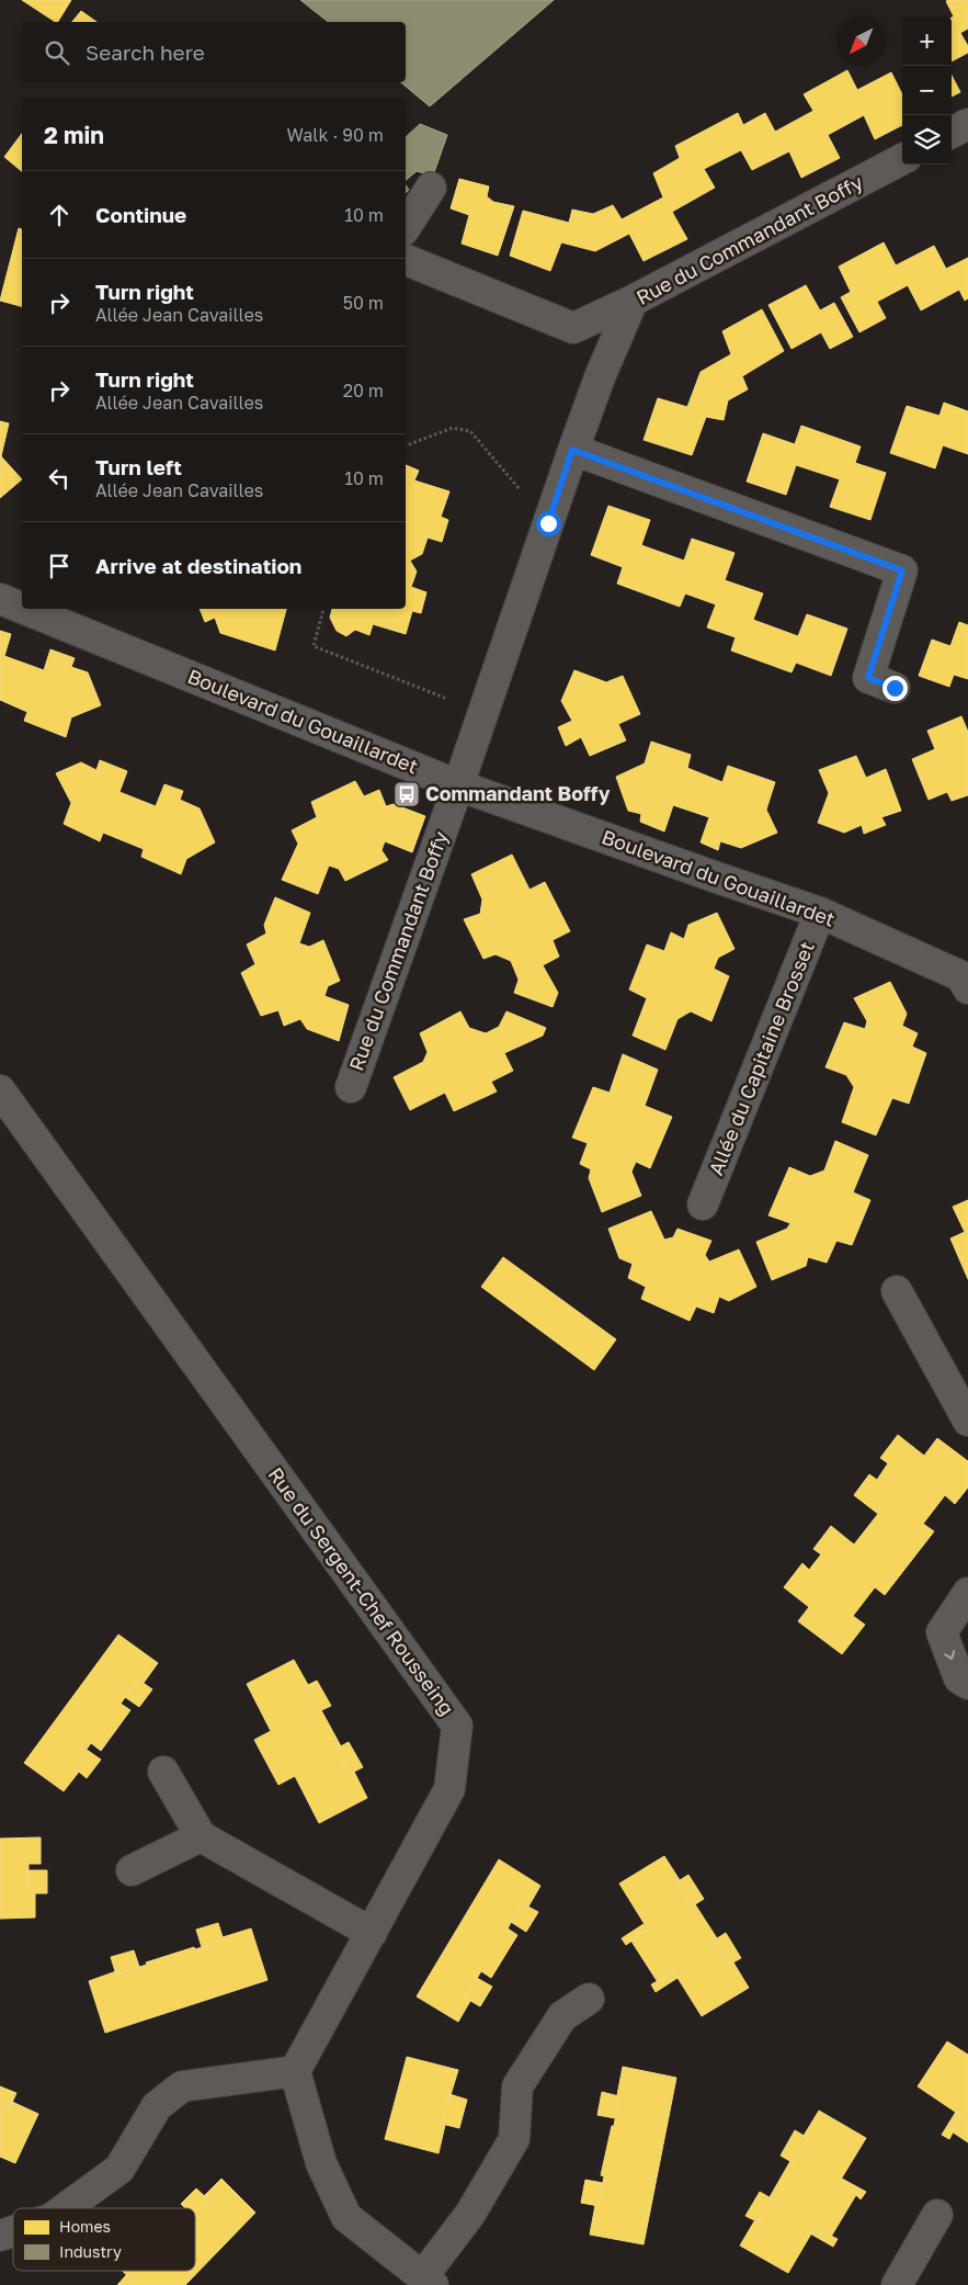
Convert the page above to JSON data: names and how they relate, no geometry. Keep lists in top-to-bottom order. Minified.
{"streets":{"street":["Rue du Commandant Boffy","Boulevard du Gouaillardet","Allée du Capitaine Brosset","Rue du Sergent-Chef Rousseing"]},"crossings":[["Rue du Commandant Boffy","Boulevard du Gouaillardet"],["Boulevard du Gouaillardet","Allée du Capitaine Brosset"]],"places":{"bus stop":["Commandant Boffy"]},"legend":["Homes","Industry"],"north":"bottom left","page":{"map_buttons":["+","−"],"search":"Search here","heading":["2 min","Walk · 90 m"],"list":[["Continue","10 m"],["Turn right","Allée Jean Cavailles","50 m"],["Turn right","Allée Jean Cavailles","20 m"],["Turn left","Allée Jean Cavailles","10 m"],"Arrive at destination"]}}
